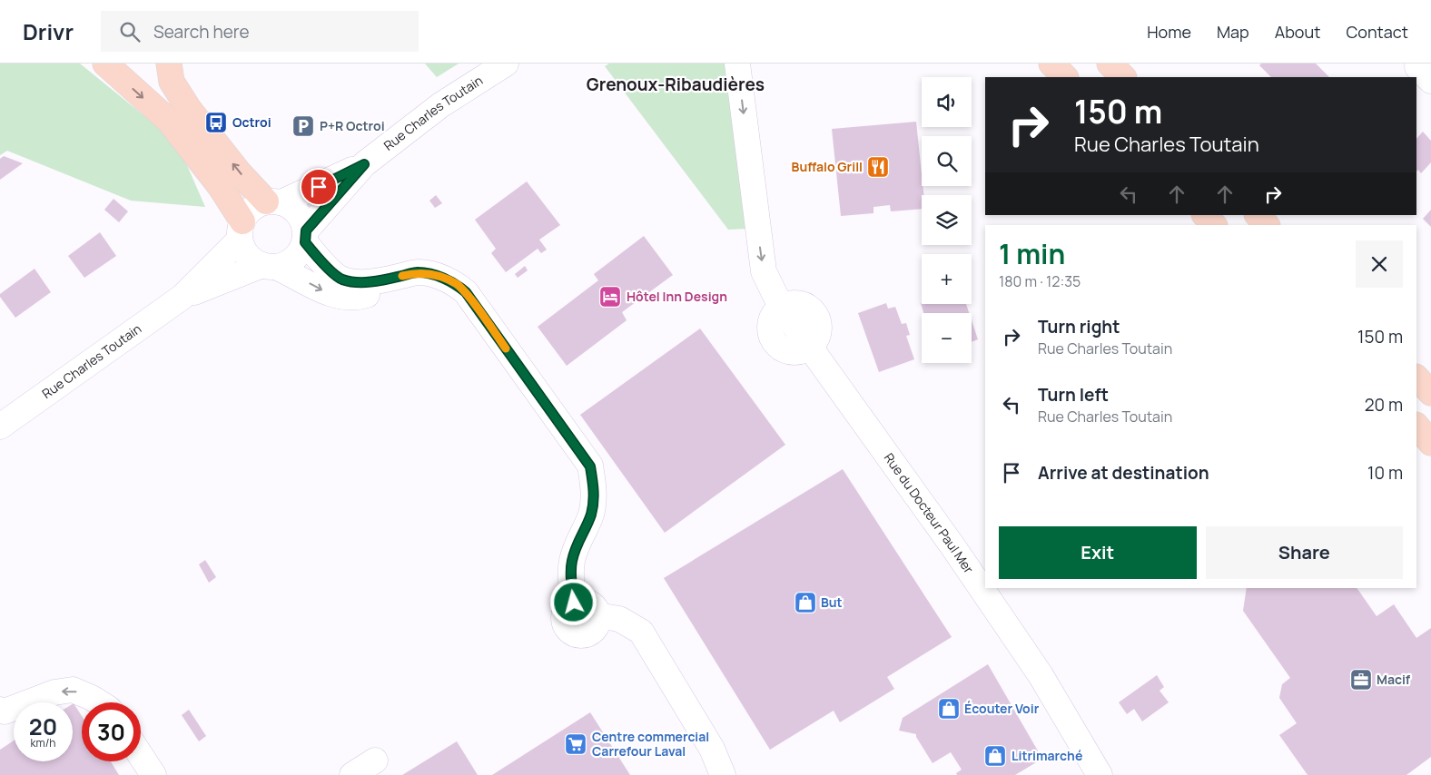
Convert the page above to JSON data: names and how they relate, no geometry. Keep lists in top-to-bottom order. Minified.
{"streets":{"street":["Rue Charles Toutain","Rue du Docteur Paul Mer"]},"one_way":["Rue du Docteur Paul Mer"],"districts":["Grenoux-Ribaudières"],"places":{"bus stop":["Octroi"],"parking":["P+R Octroi"],"restaurant":["Buffalo Grill"],"hotel":["Hôtel Inn Design"],"shop":["But","Écouter Voir","Litrimarché"],"office":["Macif"],"supermarket":["Centre commercial Carrefour Laval"]},"page":{"header":"Drivr","search":"Search here","nav":["Home","Map","About","Contact"],"map_buttons":["+","−"],"turn":["150 m","Rue Charles Toutain"],"heading":["1 min","180 m · 12:35"],"list":[{"name":"Turn right","note":"Rue Charles Toutain","value":"150 m"},{"name":"Turn left","note":"Rue Charles Toutain","value":"20 m"},{"name":"Arrive at destination","value":"10 m"}],"buttons":["Exit","Share"],"speed":"20 km/h","limit":"30"}}
